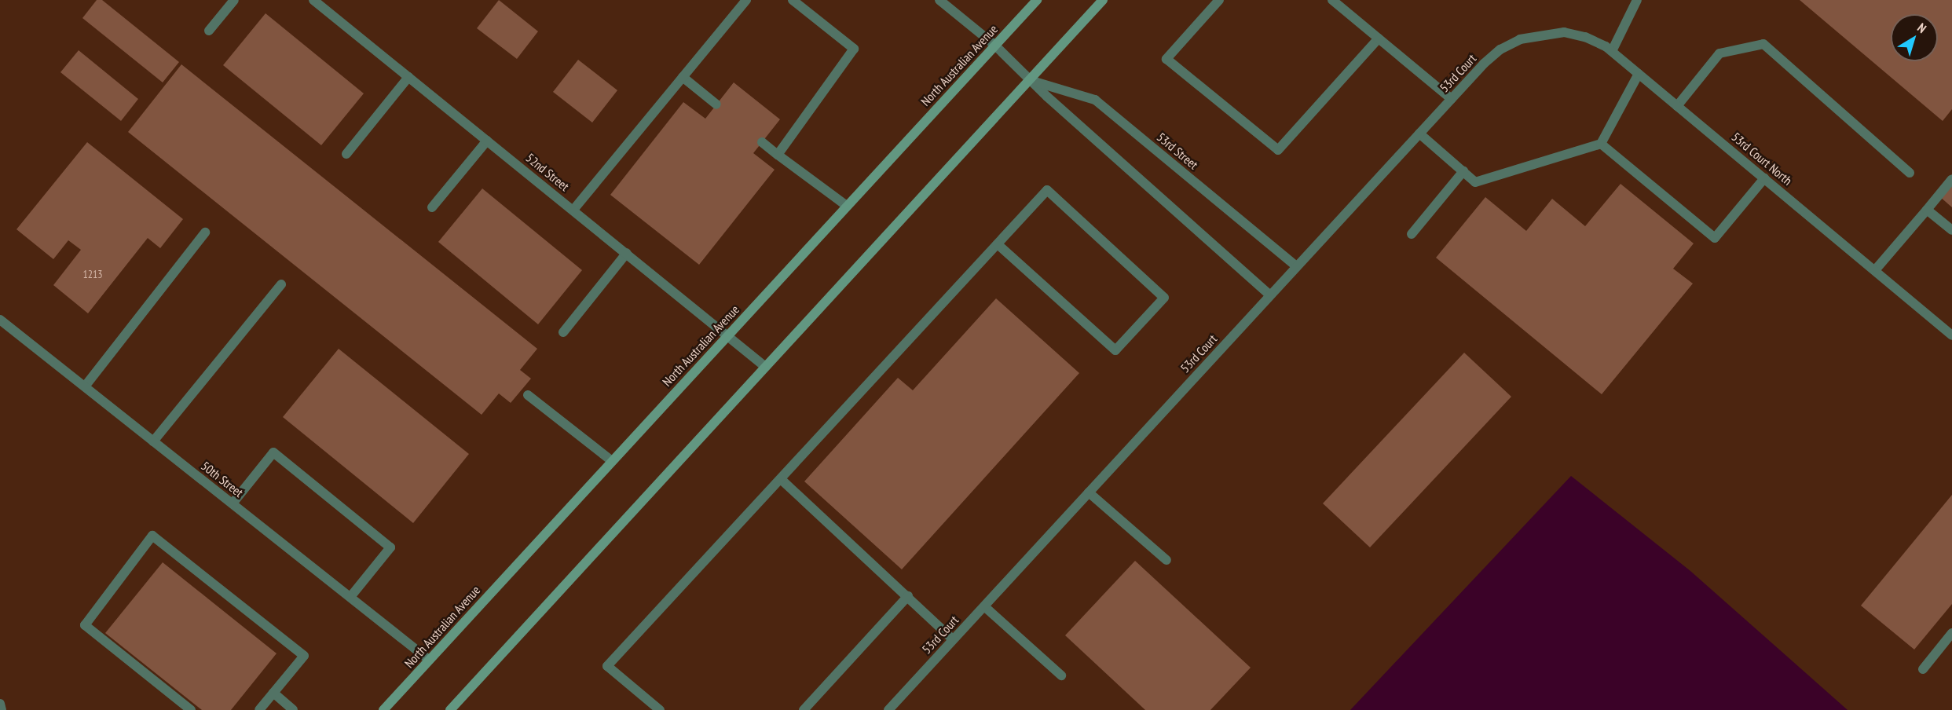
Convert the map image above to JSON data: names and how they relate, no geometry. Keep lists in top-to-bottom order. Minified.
{"streets":{"main road":["North Australian Avenue"],"street":["53rd Court","53rd Street","53rd Court North","52nd Street","50th Street"]},"crossings":[["North Australian Avenue","53rd Street"],["North Australian Avenue","52nd Street"],["North Australian Avenue","50th Street"],["53rd Court","53rd Street"],["53rd Court","53rd Court North"]],"house_numbers":["1213"],"north":"top right"}
